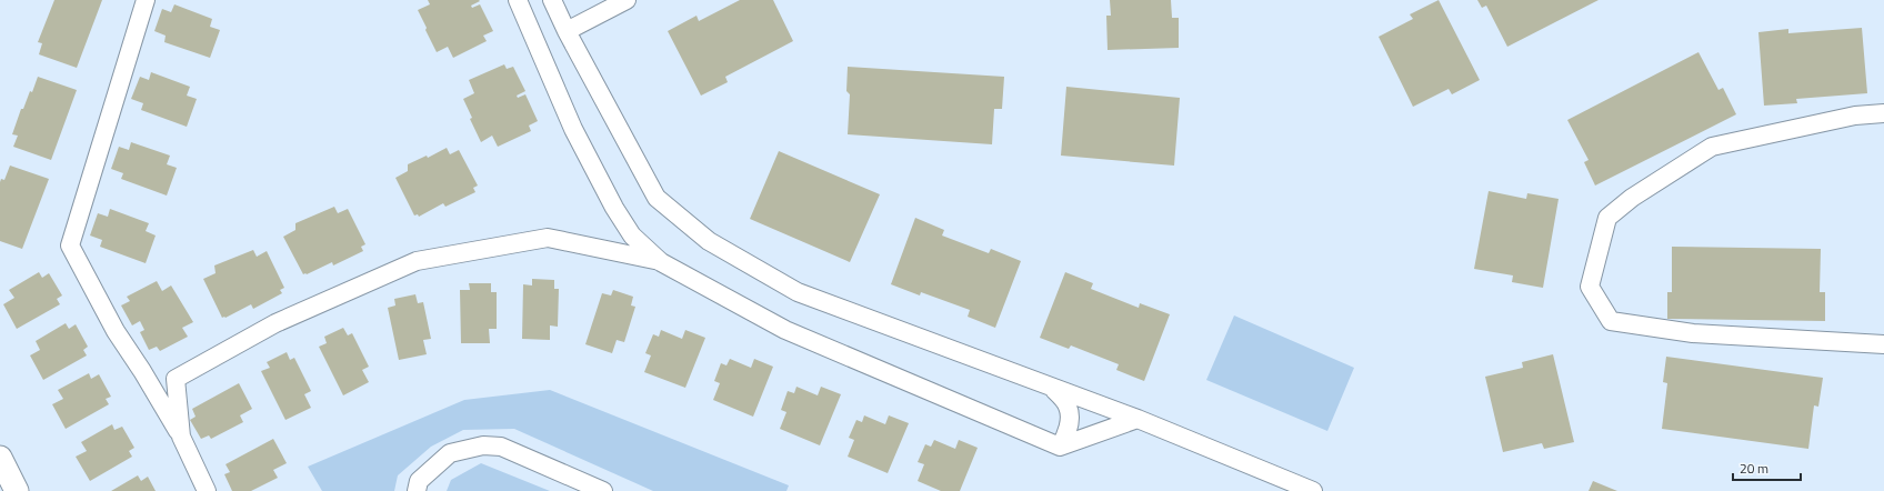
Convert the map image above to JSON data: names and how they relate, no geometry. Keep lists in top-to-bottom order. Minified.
{"scale_bar":"20 m"}
